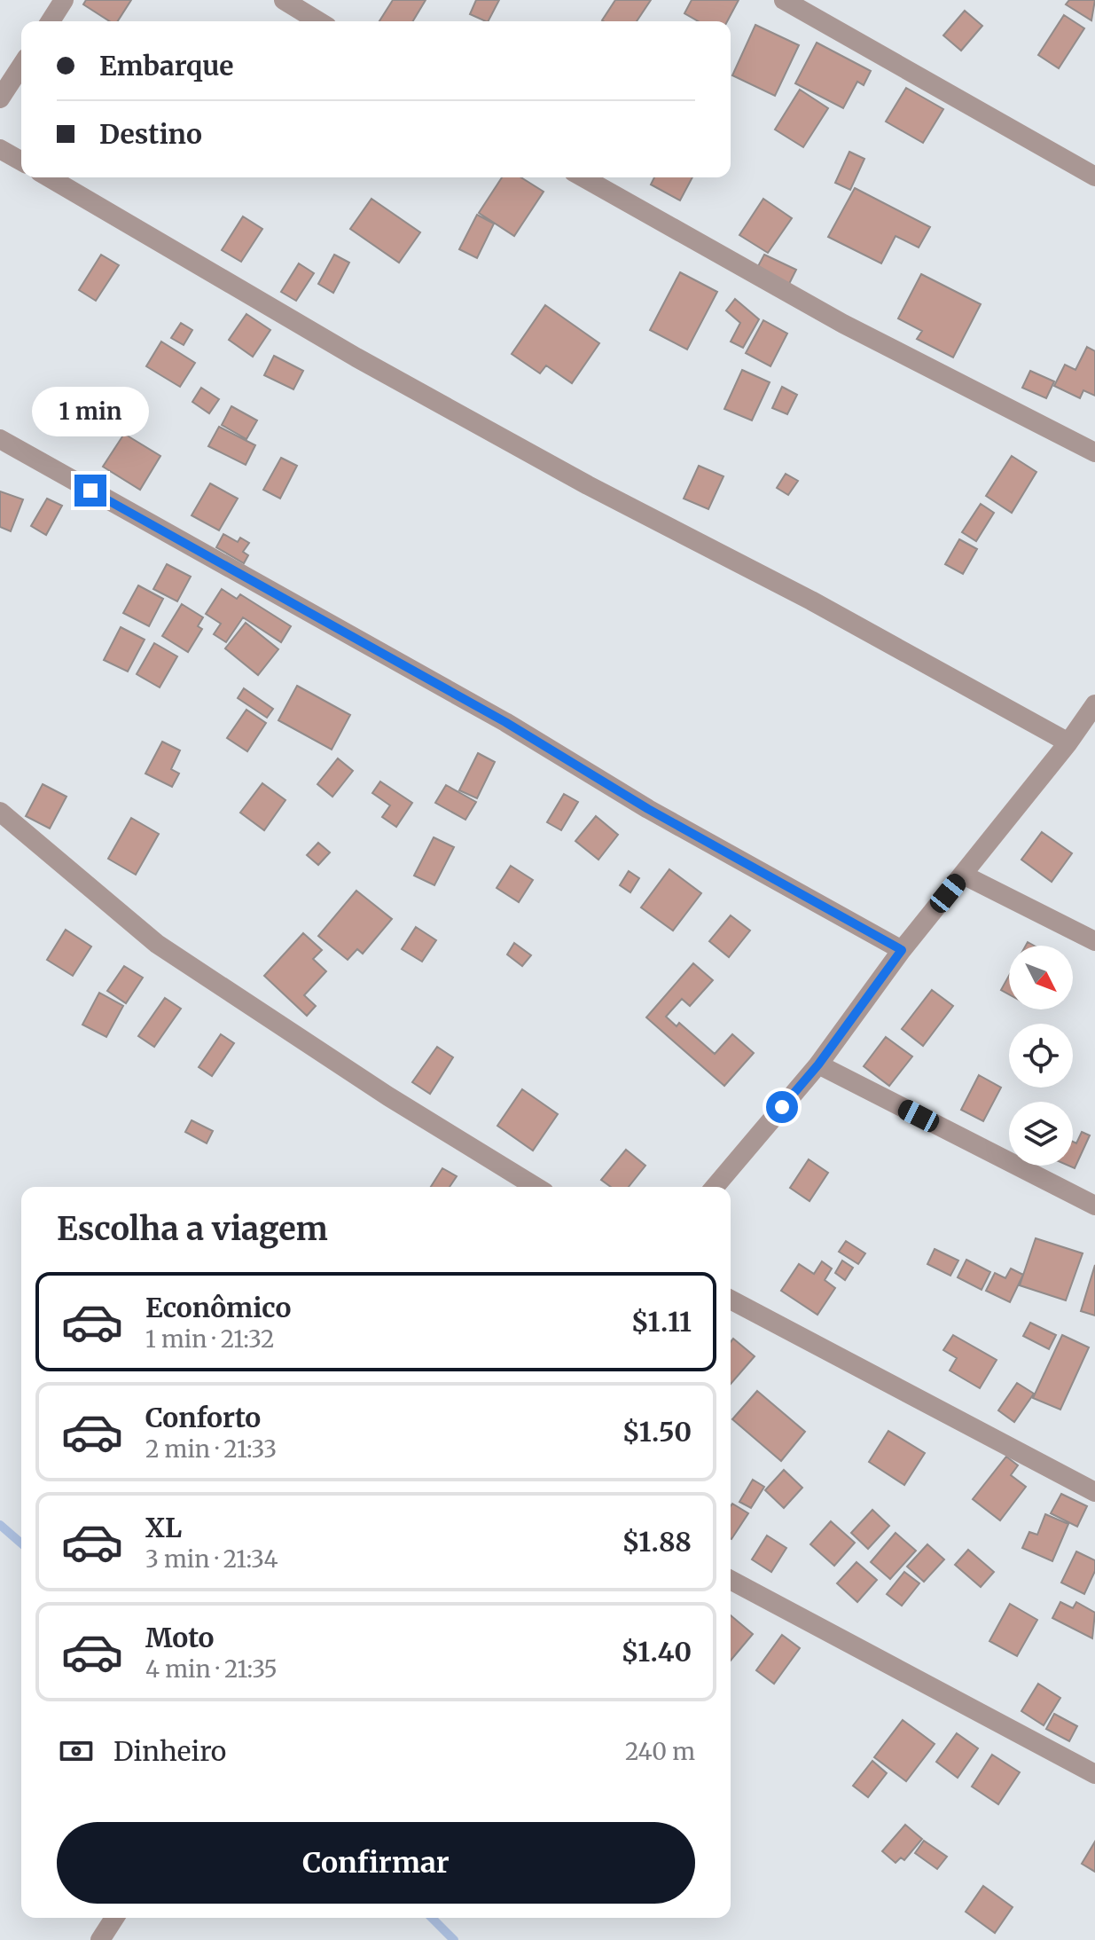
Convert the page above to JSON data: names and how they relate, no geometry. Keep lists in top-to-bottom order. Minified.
{"north":"bottom right","page":{"banner":["Embarque","Destino"],"bubble":"1 min","heading":"Escolha a viagem","list":[{"name":"Econômico","note":"1 min · 21:32","value":"$1.11"},{"name":"Conforto","note":"2 min · 21:33","value":"$1.50"},{"name":"XL","note":"3 min · 21:34","value":"$1.88"},{"name":"Moto","note":"4 min · 21:35","value":"$1.40"}],"pay":["Dinheiro","240 m"],"buttons":"Confirmar"}}
